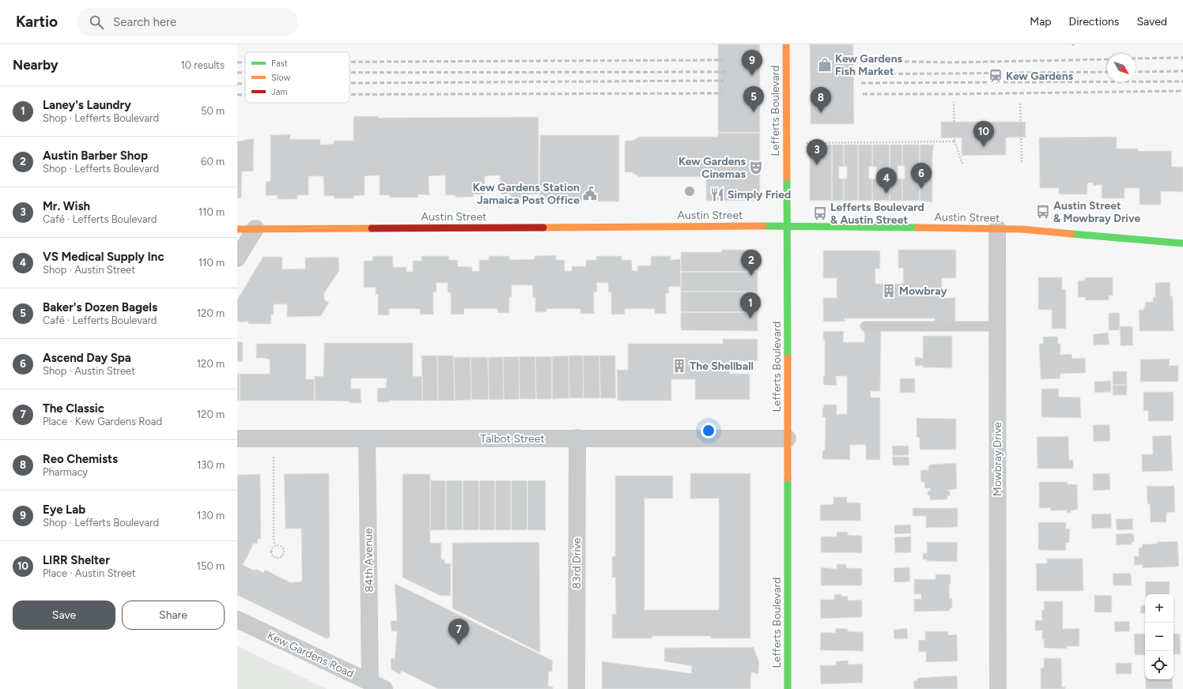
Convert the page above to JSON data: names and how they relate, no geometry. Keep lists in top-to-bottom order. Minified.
{"streets":{"street":["Lefferts Boulevard","Austin Street","Talbot Street","Mowbray Drive","84th Avenue","83rd Drive","Kew Gardens Road"]},"crossings":[["Lefferts Boulevard","Austin Street"],["Lefferts Boulevard","Talbot Street"],["Austin Street","Mowbray Drive"],["Talbot Street","84th Avenue"],["Talbot Street","83rd Drive"],["84th Avenue","Kew Gardens Road"]],"places":{"shop":["Kew Gardens Fish Market"],"station":["Kew Gardens"],"theatre":["Kew Gardens Cinemas"],"public building":["Kew Gardens Station Jamaica Post Office"],"restaurant":["Simply Fried"],"bus stop":["Austin Street & Mowbray Drive","Lefferts Boulevard & Austin Street"],"building":["Mowbray","The Shellball"]},"legend":["Fast","Slow","Jam"],"north":"bottom right","page":{"header":"Kartio","search":"Search here","nav":["Map","Directions","Saved"],"heading":["Nearby","10 results"],"pins":["9","5","8","10","3","6","4","2","1","7"],"list":[{"mark":"1","name":"Laney's Laundry","note":"Shop · Lefferts Boulevard","value":"50 m"},{"mark":"2","name":"Austin Barber Shop","note":"Shop · Lefferts Boulevard","value":"60 m"},{"mark":"3","name":"Mr. Wish","note":"Café · Lefferts Boulevard","value":"110 m"},{"mark":"4","name":"VS Medical Supply Inc","note":"Shop · Austin Street","value":"110 m"},{"mark":"5","name":"Baker's Dozen Bagels","note":"Café · Lefferts Boulevard","value":"120 m"},{"mark":"6","name":"Ascend Day Spa","note":"Shop · Austin Street","value":"120 m"},{"mark":"7","name":"The Classic","note":"Place · Kew Gardens Road","value":"120 m"},{"mark":"8","name":"Reo Chemists","note":"Pharmacy","value":"130 m"},{"mark":"9","name":"Eye Lab","note":"Shop · Lefferts Boulevard","value":"130 m"},{"mark":"10","name":"LIRR Shelter","note":"Place · Austin Street","value":"150 m"}],"buttons":["Save","Share"],"map_buttons":["+","−"]}}
